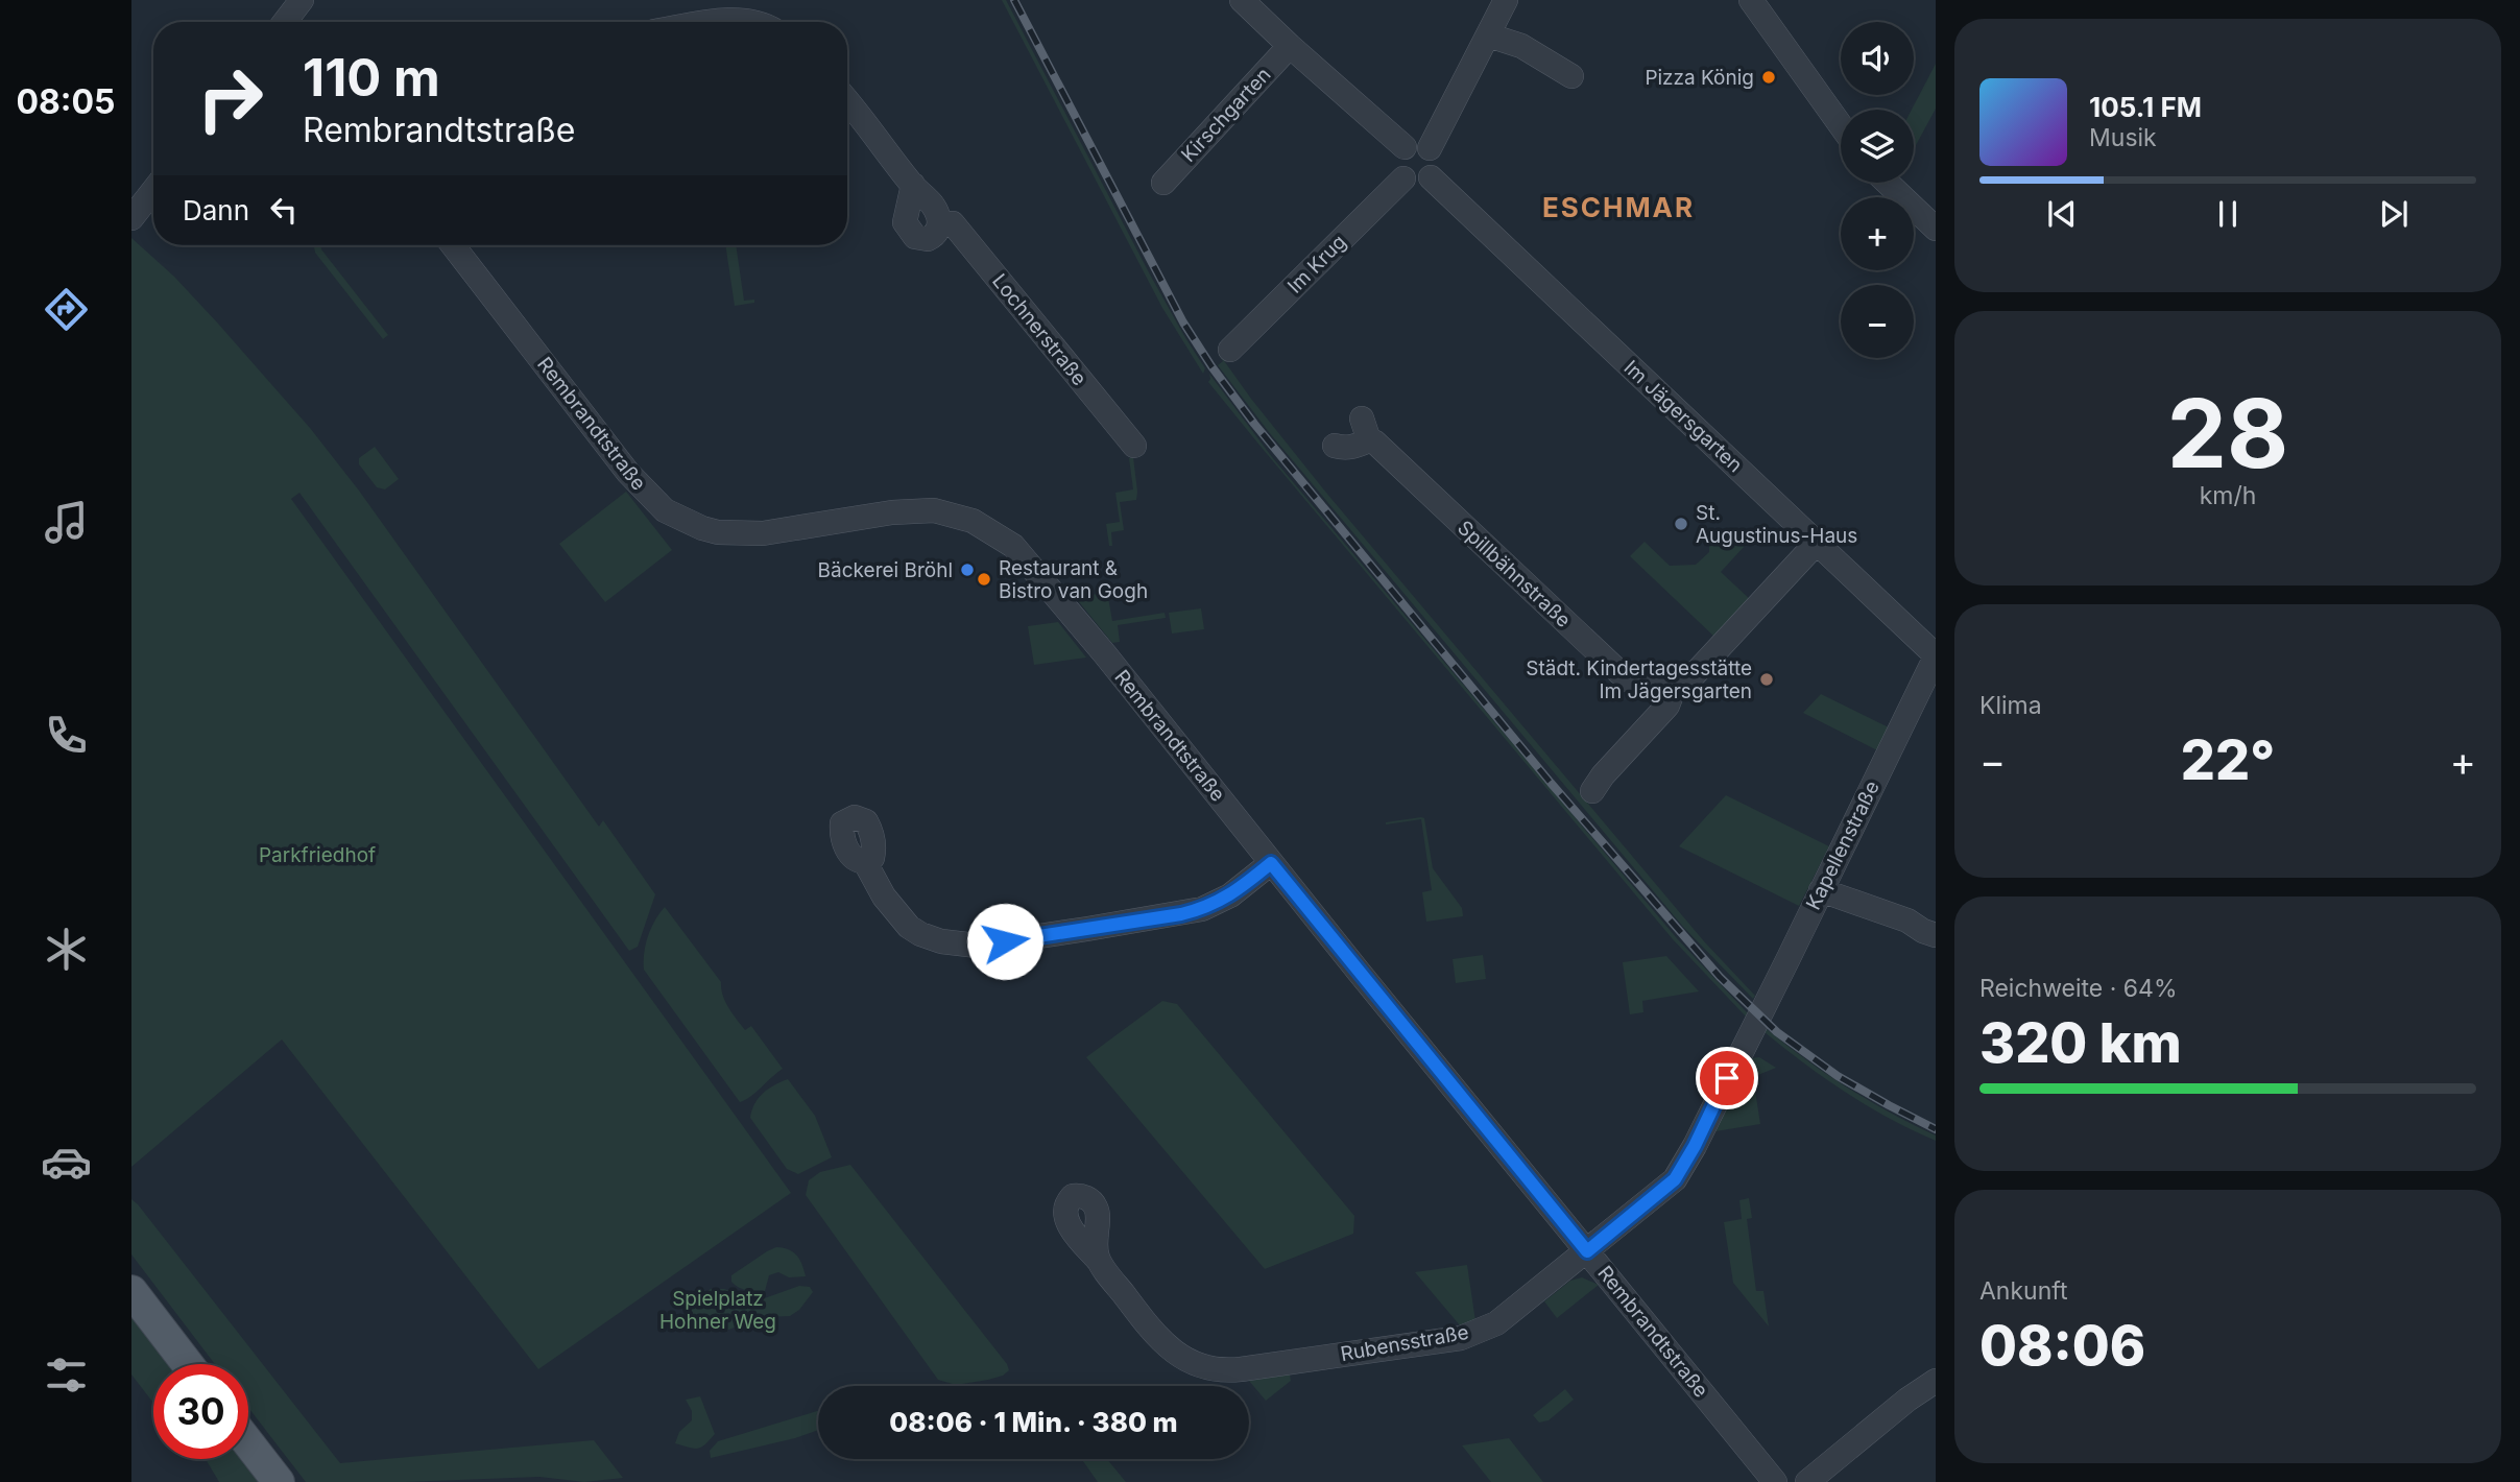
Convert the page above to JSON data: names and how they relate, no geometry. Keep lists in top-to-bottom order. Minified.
{"streets":{"street":["Kirschgarten","Im Krug","Lochnerstraße","Im Jägersgarten","Rembrandtstraße","Spillbähnstraße","Kapellenstraße","Rubensstraße"]},"crossings":[["Im Krug","Im Jägersgarten"],["Im Jägersgarten","Kapellenstraße"],["Rembrandtstraße","Rubensstraße"],["Kapellenstraße","Rubensstraße"]],"districts":["ESCHMAR"],"parks":["Parkfriedhof","Spielplatz Hohner Weg"],"places":["Pizza König","St. Augustinus-Haus","Bäckerei Bröhl","Restaurant & Bistro van Gogh","Städt. Kindertagesstätte Im Jägersgarten"],"page":{"tabs":"08:05","map_buttons":["+","−"],"turn":["110 m","Rembrandtstraße"],"song":["105.1 FM","Musik"],"then":"Dann","tile":[["28","km/h"],"Klima",["Reichweite · 64%","320 km"],["Ankunft","08:06"]],"heat":["−","22°","+"],"limit":"30","trip":"08:06 · 1 Min. · 380 m"}}
